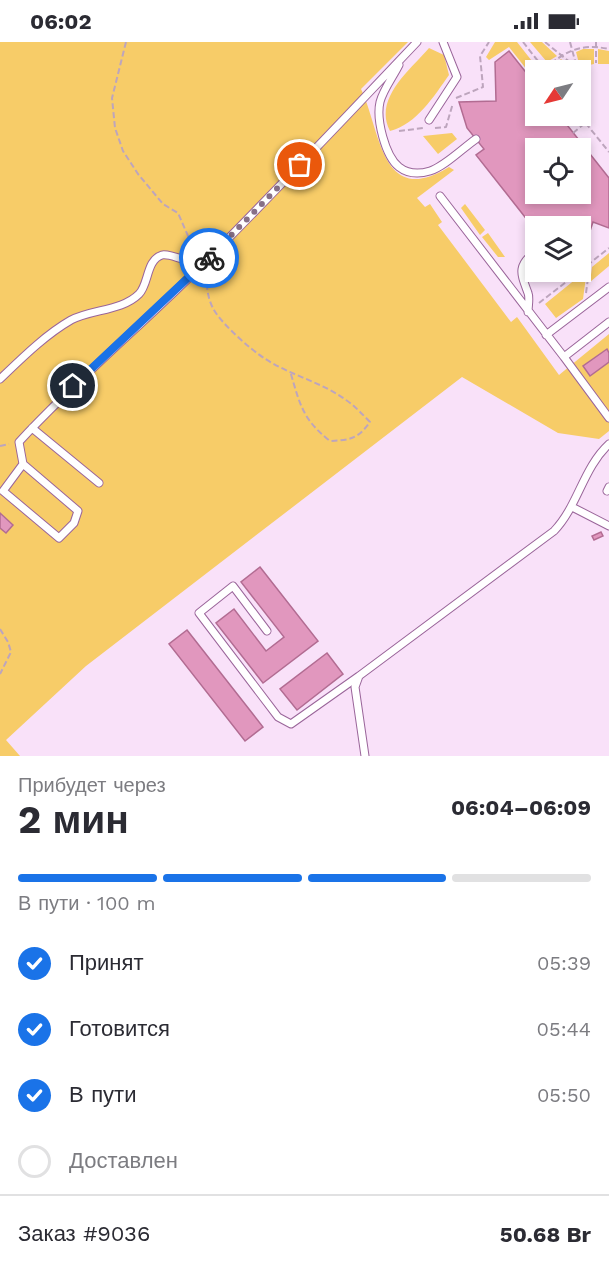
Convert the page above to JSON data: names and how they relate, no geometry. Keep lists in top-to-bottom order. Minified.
{"north":"bottom left","page":{"status":"06:02","heading":["2 мин","Прибудет через","06:04–06:09"],"panel":["Заказ #9036","50.68 Br"],"bar":"В пути · 100 m","list":[["Принят","05:39"],["Готовится","05:44"],["В пути","05:50"],"Доставлен"]}}
